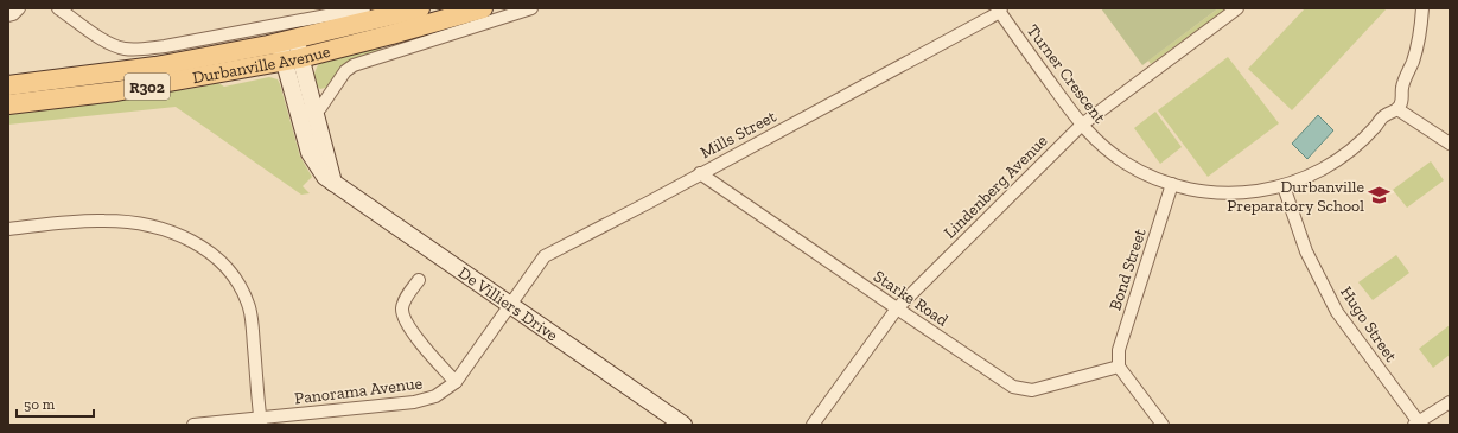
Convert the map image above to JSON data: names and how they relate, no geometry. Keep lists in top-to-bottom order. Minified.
{"streets":{"main road":["Durbanville Avenue","R302"],"street":["Turner Crescent","Mills Street","Lindenberg Avenue","Bond Street","Starke Road","De Villiers Drive","Hugo Street","Panorama Avenue"]},"crossings":[["Durbanville Avenue","De Villiers Drive"],["Turner Crescent","Mills Street"],["Turner Crescent","Lindenberg Avenue"],["Turner Crescent","Bond Street"],["Turner Crescent","Hugo Street"],["Mills Street","Starke Road"],["Mills Street","De Villiers Drive"],["Mills Street","Panorama Avenue"],["Lindenberg Avenue","Starke Road"],["Bond Street","Starke Road"],["De Villiers Drive","Panorama Avenue"]],"places":{"school or university":["Durbanville Preparatory School"]},"scale_bar":"50 m"}
